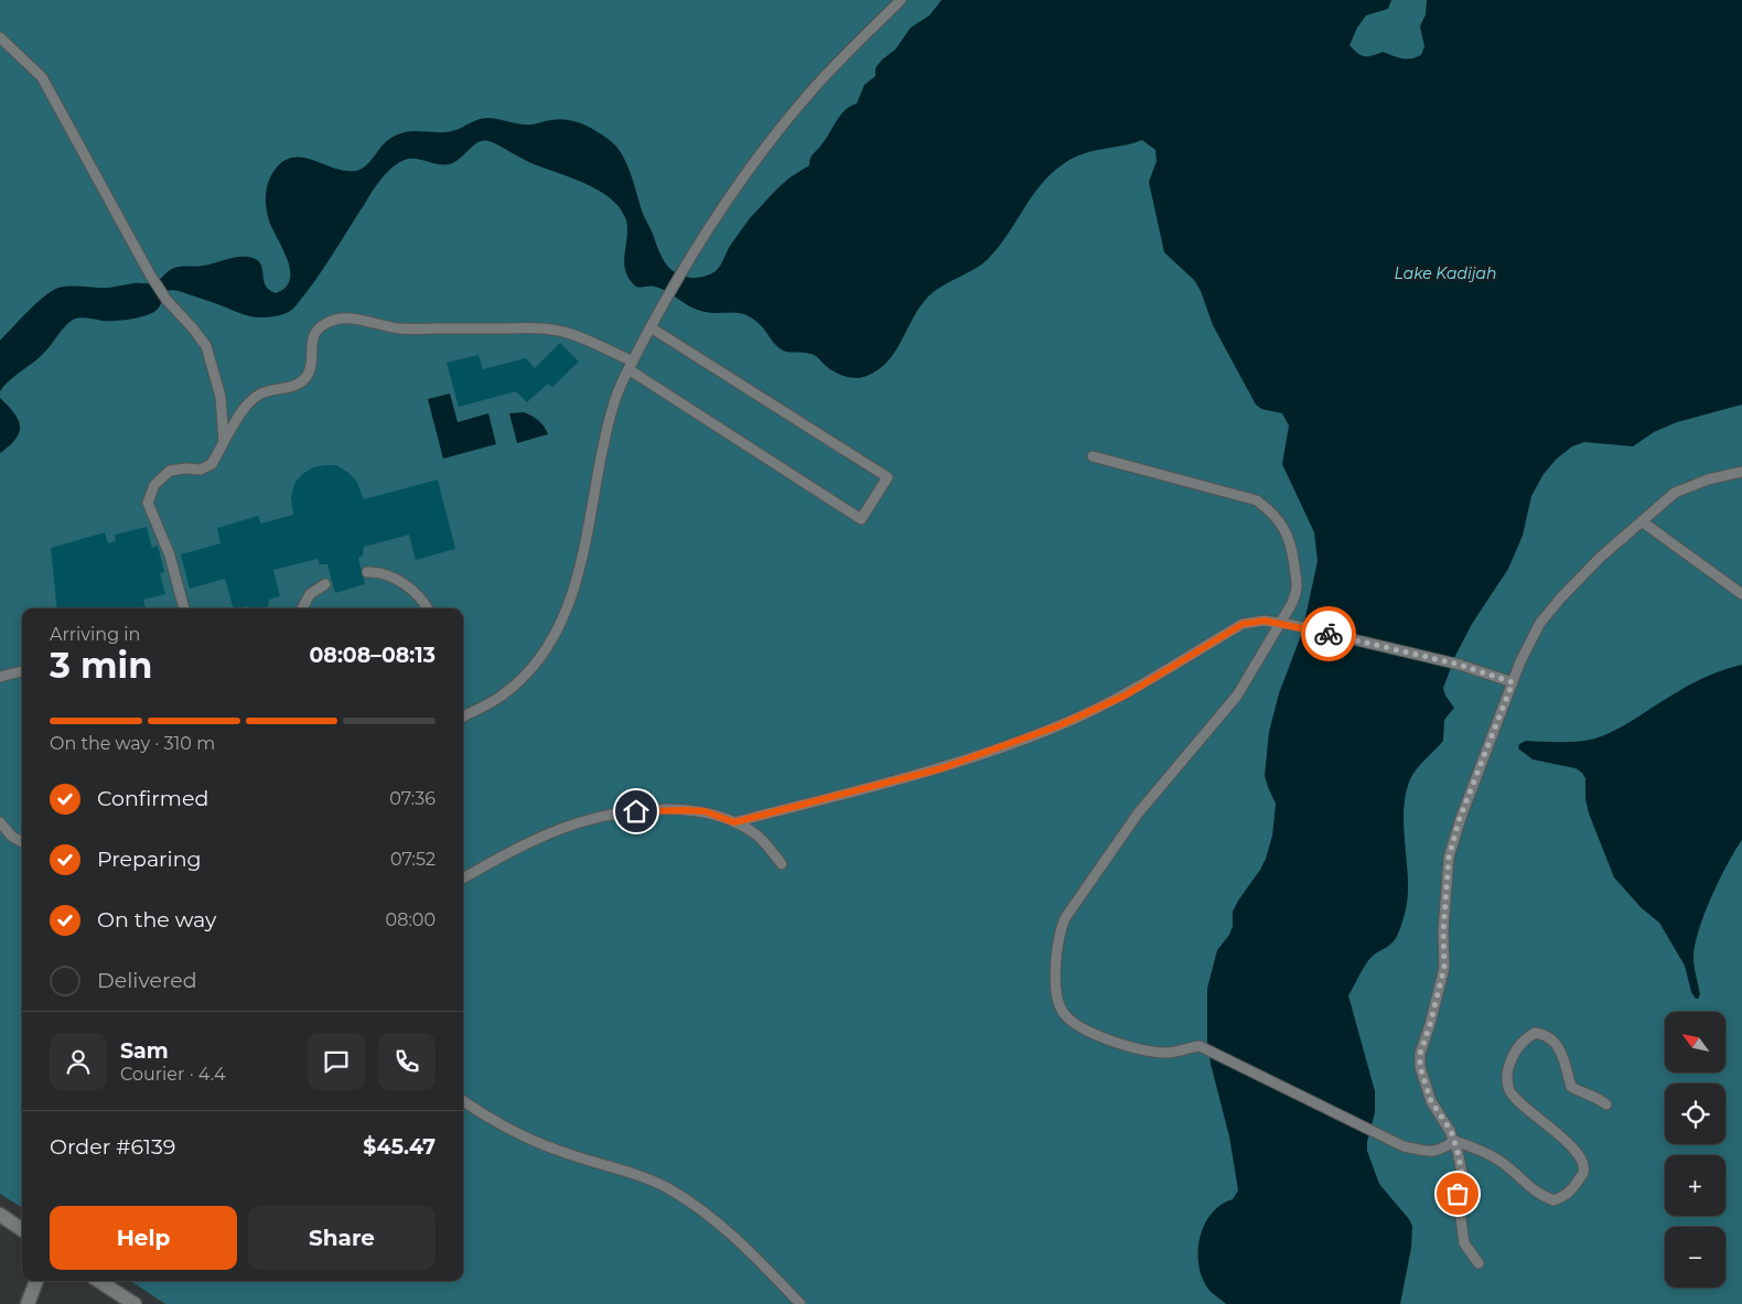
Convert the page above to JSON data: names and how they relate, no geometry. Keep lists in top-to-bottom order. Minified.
{"water":["Lake Kadijah"],"north":"top left","page":{"heading":["3 min","Arriving in","08:08–08:13"],"panel":["Sam","Courier · 4.4","Order #6139","$45.47"],"bar":"On the way · 310 m","list":[["Confirmed","07:36"],["Preparing","07:52"],["On the way","08:00"],"Delivered"],"map_buttons":["+","−"],"buttons":["Help","Share"]}}
